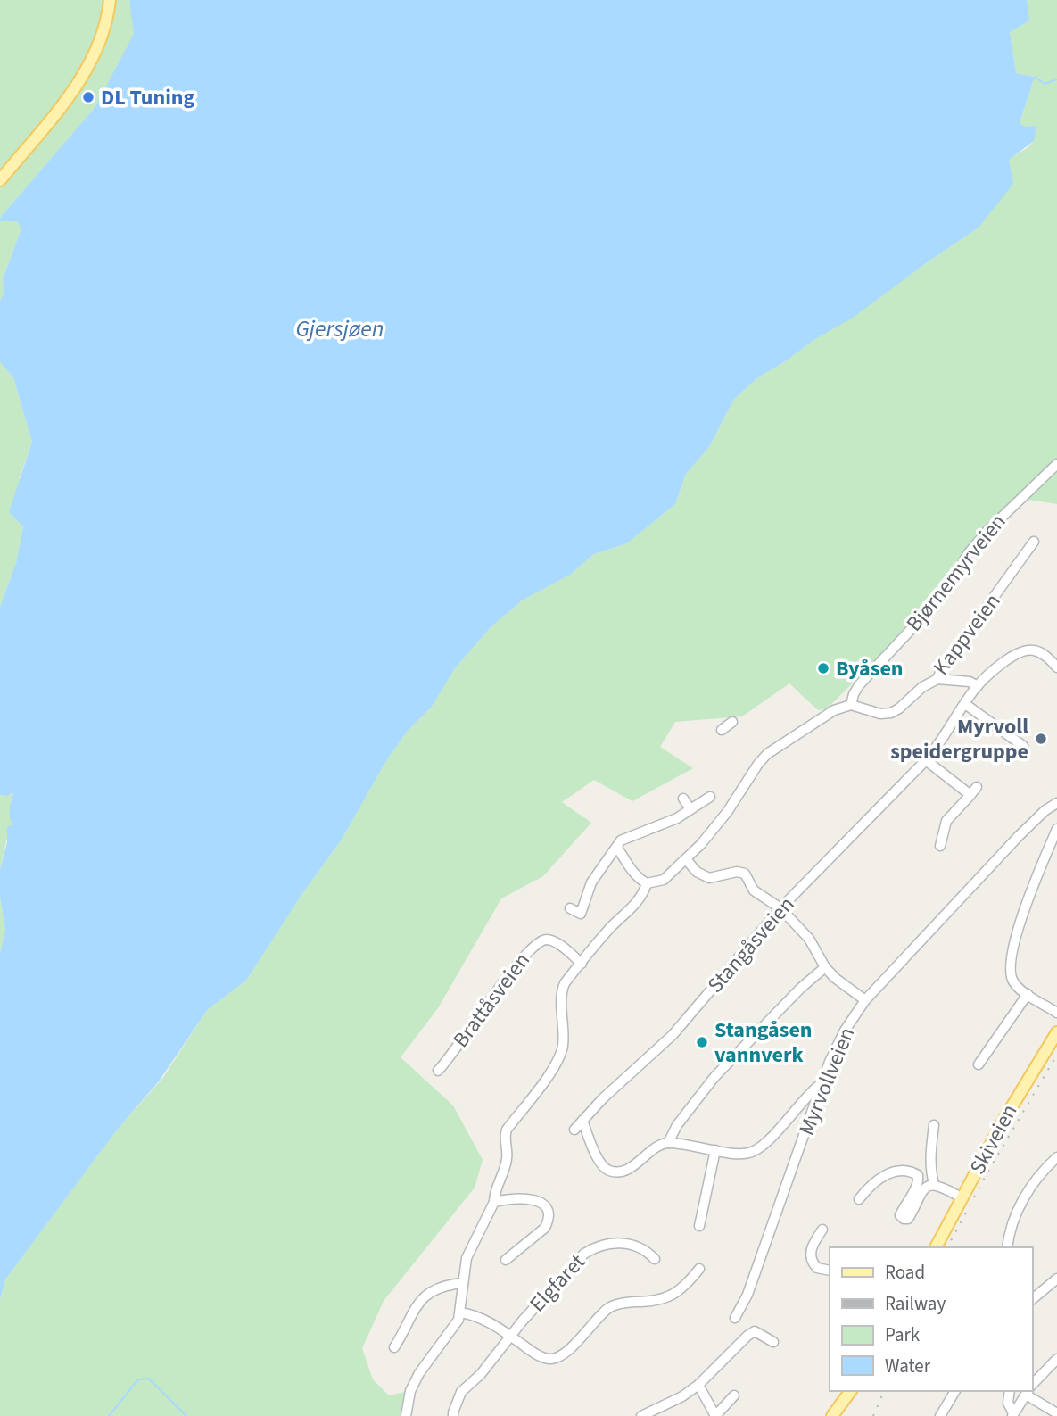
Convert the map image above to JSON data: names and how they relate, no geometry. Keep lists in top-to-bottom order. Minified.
{"streets":{"main road":["Skiveien"],"street":["Bjørnemyrveien","Kappveien","Stangåsveien","Brattåsveien","Myrvollveien","Elgfaret"]},"crossings":[["Bjørnemyrveien","Kappveien"]],"water":["Gjersjøen"],"places":["DL Tuning","Byåsen","Myrvoll speidergruppe","Stangåsen vannverk"],"legend":["Road","Railway","Park","Water"]}
